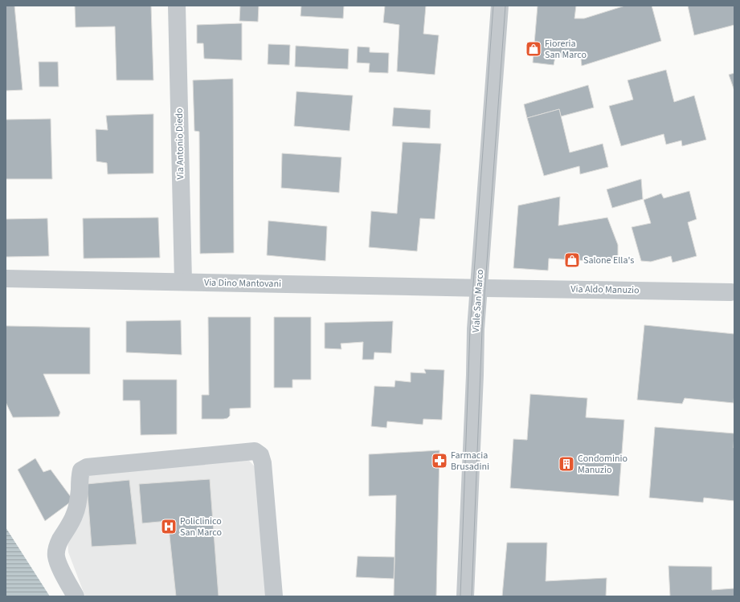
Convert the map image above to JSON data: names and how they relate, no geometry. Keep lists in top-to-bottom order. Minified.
{"streets":{"street":["Via Antonio Diedo","Via Dino Mantovani","Via Aldo Manuzio","Viale San Marco"]},"crossings":[["Via Antonio Diedo","Via Dino Mantovani"],["Via Dino Mantovani","Via Aldo Manuzio"],["Via Dino Mantovani","Viale San Marco"],["Via Aldo Manuzio","Viale San Marco"]],"places":{"shop":["Fioreria San Marco","Salone Ella's"],"pharmacy":["Farmacia Brusadini"],"building":["Condominio Manuzio"],"hospital":["Policlinico San Marco"]}}
